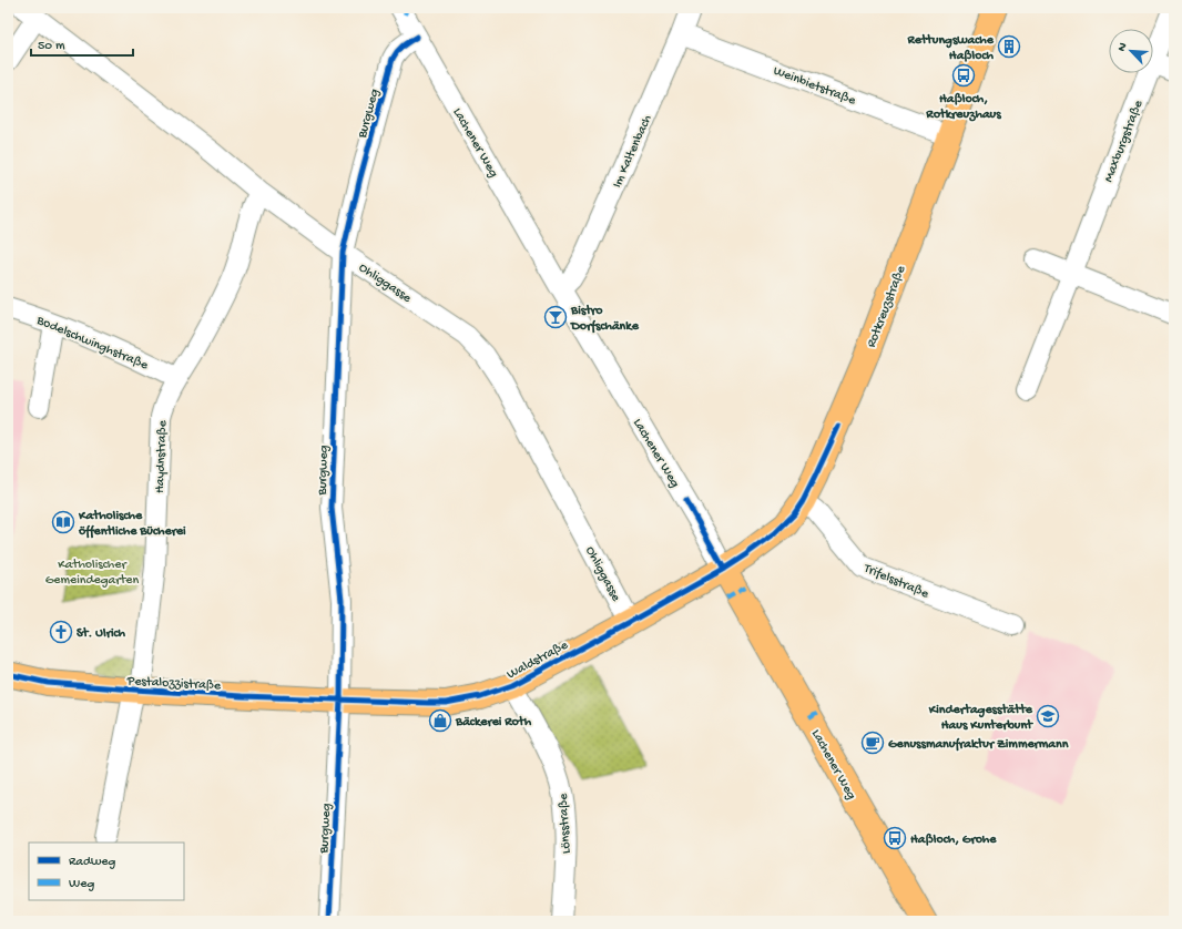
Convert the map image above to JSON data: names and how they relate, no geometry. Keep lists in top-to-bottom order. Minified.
{"streets":{"main road":["Lachener Weg","Rotkreuzstraße","Waldstraße","Pestalozzistraße"],"street":["Weinbietstraße","Burgweg","Maxburgstraße","Im Kaltenbach","Ohliggasse","Bodelschwinghstraße","Haydnstraße","Trifelsstraße","Lönsstraße"]},"crossings":[["Weinbietstraße","Im Kaltenbach"],["Weinbietstraße","Rotkreuzstraße"],["Burgweg","Lachener Weg"],["Burgweg","Ohliggasse"],["Burgweg","Waldstraße"],["Burgweg","Pestalozzistraße"],["Lachener Weg","Im Kaltenbach"],["Lachener Weg","Rotkreuzstraße"],["Lachener Weg","Waldstraße"],["Ohliggasse","Haydnstraße"],["Ohliggasse","Waldstraße"],["Rotkreuzstraße","Trifelsstraße"],["Rotkreuzstraße","Waldstraße"],["Bodelschwinghstraße","Haydnstraße"],["Haydnstraße","Pestalozzistraße"],["Waldstraße","Pestalozzistraße"],["Waldstraße","Lönsstraße"]],"parks":["Katholischer Gemeindegarten"],"places":{"building":["Rettungswache Haßloch"],"bus stop":["Haßloch, Rotkreuzhaus","Haßloch, Grohe"],"bar":["Bistro Dorfschänke"],"library":["Katholische öffentliche Bücherei"],"church":["St. Ulrich"],"school or university":["Kindertagesstätte Haus Kunterbunt"],"shop":["Bäckerei Roth"],"cafe":["Genussmanufraktur Zimmermann"]},"legend":["Radweg","Weg"],"scale_bar":"50 m","north":"top left"}
